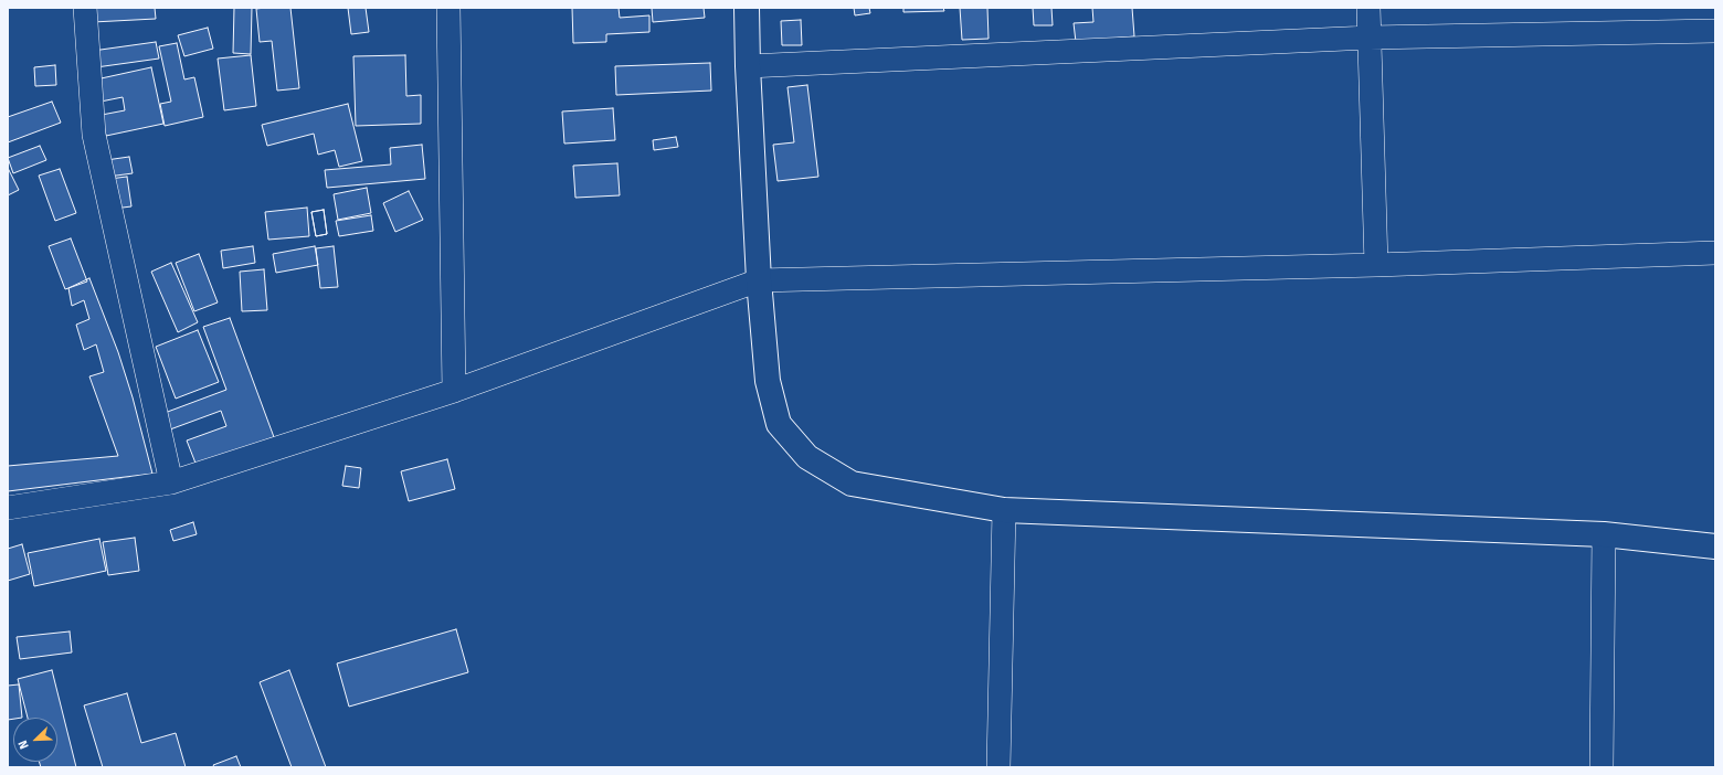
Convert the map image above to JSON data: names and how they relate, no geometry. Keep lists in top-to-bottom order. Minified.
{"north":"bottom left"}
